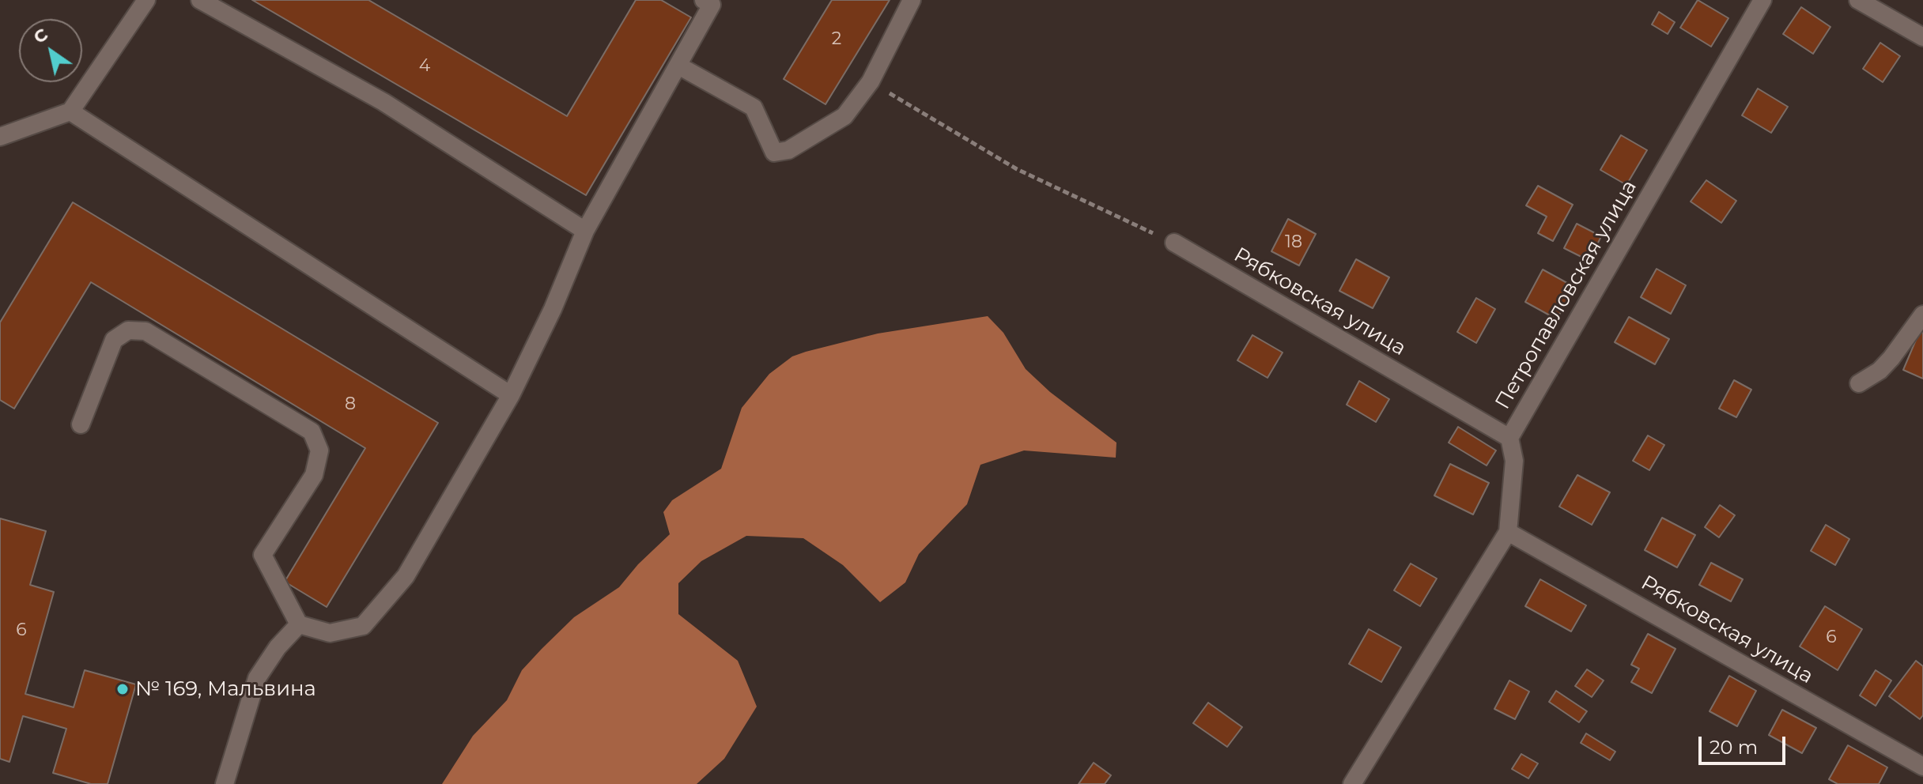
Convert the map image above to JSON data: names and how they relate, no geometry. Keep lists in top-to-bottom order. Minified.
{"streets":{"street":["Петропавловская улица","Рябковская улица"]},"crossings":[["Петропавловская улица","Рябковская улица"]],"places":["№ 169, Мальвина"],"house_numbers":["2","4","18","8","6","6"],"scale_bar":"20 m","north":"top left"}
